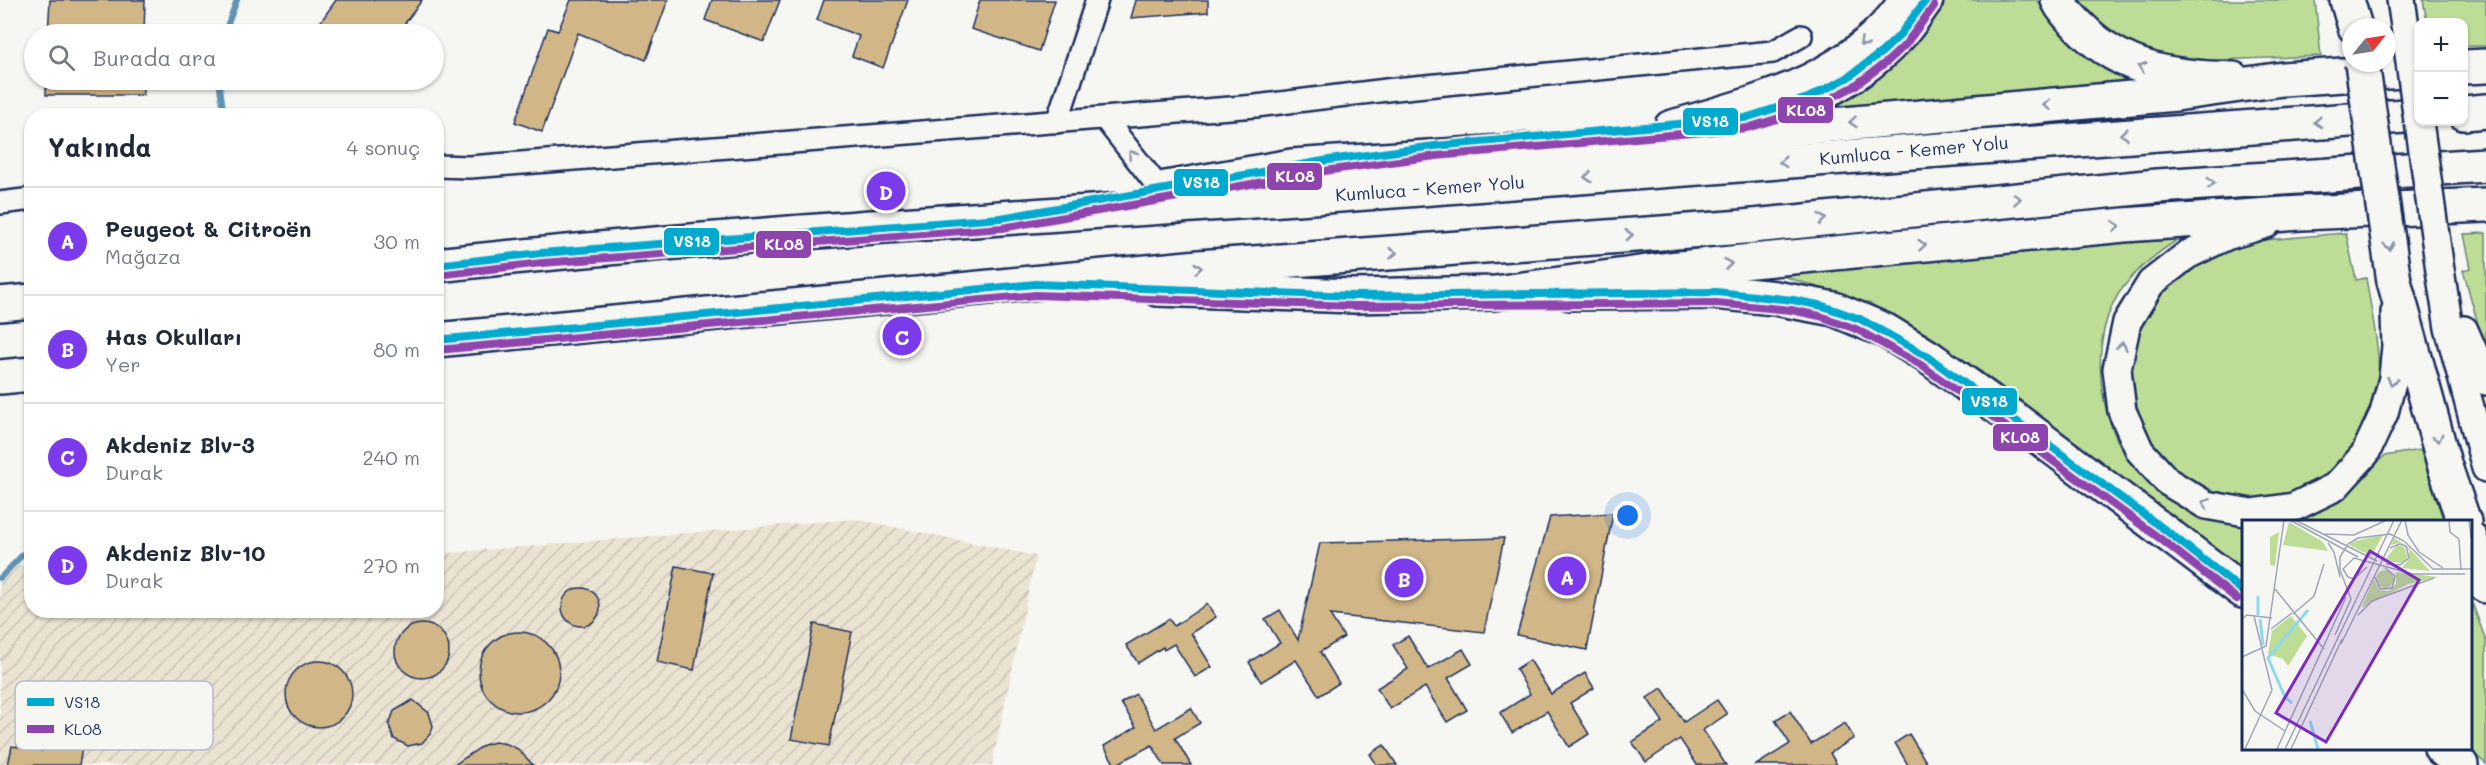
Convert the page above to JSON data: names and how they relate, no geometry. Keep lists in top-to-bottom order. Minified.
{"streets":{"main road":["Kumluca - Kemer Yolu"]},"lines":["transit line VS18","transit line KL08"],"legend":["VS18","KL08"],"north":"top right","page":{"map_buttons":["+","−"],"search":"Burada ara","heading":["Yakında","4 sonuç"],"pins":["D","C","A","B"],"list":[{"mark":"A","name":"Peugeot & Citroën","note":"Mağaza","value":"30 m"},{"mark":"B","name":"Has Okulları","note":"Yer","value":"80 m"},{"mark":"C","name":"Akdeniz Blv-3","note":"Durak","value":"240 m"},{"mark":"D","name":"Akdeniz Blv-10","note":"Durak","value":"270 m"}]}}
